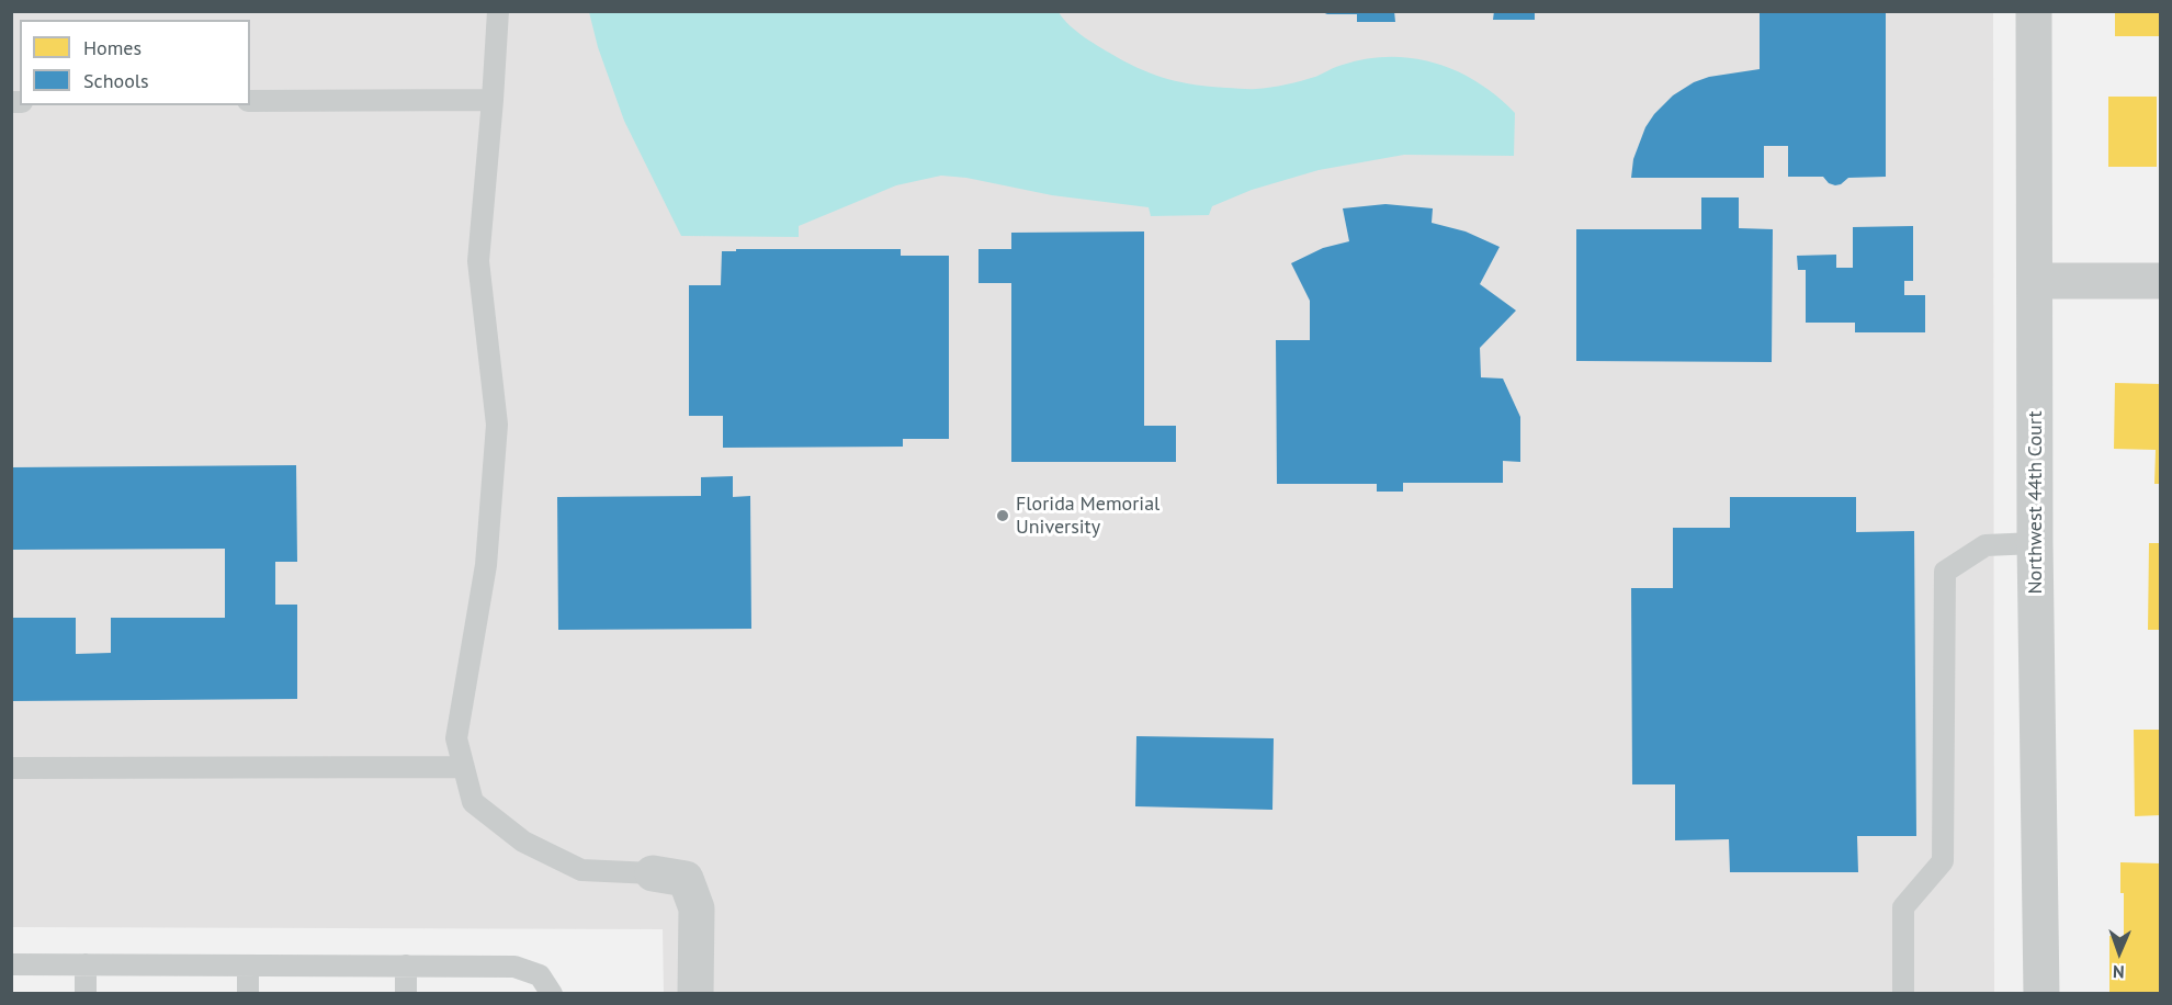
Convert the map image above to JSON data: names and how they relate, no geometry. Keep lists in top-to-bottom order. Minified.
{"streets":{"street":["Northwest 44th Court"]},"places":["Florida Memorial University"],"legend":["Homes","Schools"],"north":"bottom"}
